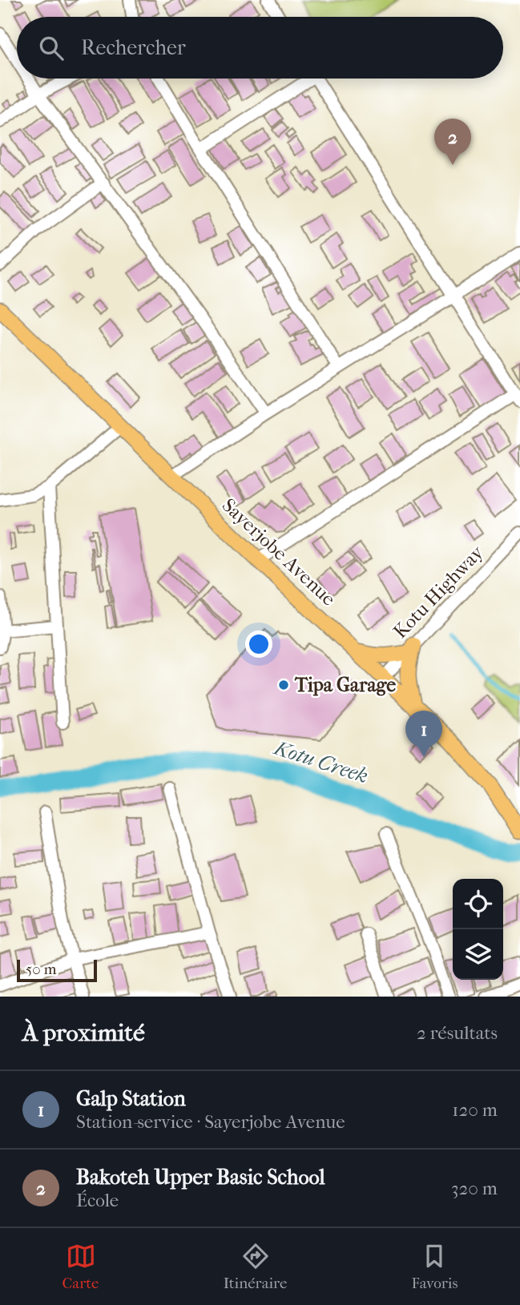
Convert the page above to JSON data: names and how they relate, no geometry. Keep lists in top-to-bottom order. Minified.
{"streets":{"main road":["Sayerjobe Avenue"],"street":["Kotu Highway"]},"crossings":[["Sayerjobe Avenue","Kotu Highway"]],"water":["Kotu Creek"],"places":["Tipa Garage"],"scale_bar":"50 m","page":{"search":"Rechercher","pins":["2","1"],"scale":"50 m","heading":["À proximité","2 résultats"],"list":[{"mark":"1","name":"Galp Station","note":"Station-service · Sayerjobe Avenue","value":"120 m"},{"mark":"2","name":"Bakoteh Upper Basic School","note":"École","value":"320 m"}],"nav":["Carte","Itinéraire","Favoris"]}}
